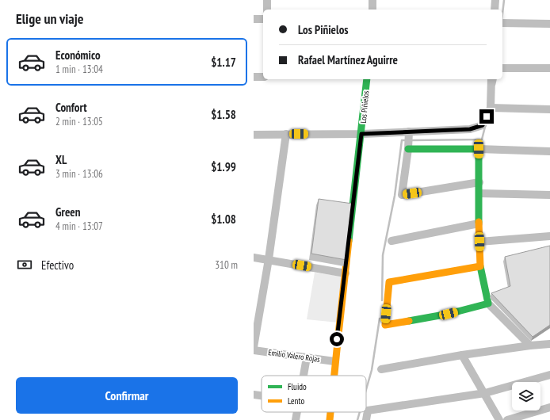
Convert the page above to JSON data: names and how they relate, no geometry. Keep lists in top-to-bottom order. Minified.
{"streets":{"street":["Los Piñielos","Emilio Valero Rojas"]},"crossings":[["Los Piñielos","Emilio Valero Rojas"]],"legend":["Fluido","Lento"],"page":{"heading":"Elige un viaje","banner":["Los Piñielos","Rafael Martínez Aguirre"],"list":[{"name":"Económico","note":"1 min · 13:04","value":"$1.17"},{"name":"Confort","note":"2 min · 13:05","value":"$1.58"},{"name":"XL","note":"3 min · 13:06","value":"$1.99"},{"name":"Green","note":"4 min · 13:07","value":"$1.08"}],"pay":["Efectivo","310 m"],"buttons":"Confirmar"}}
